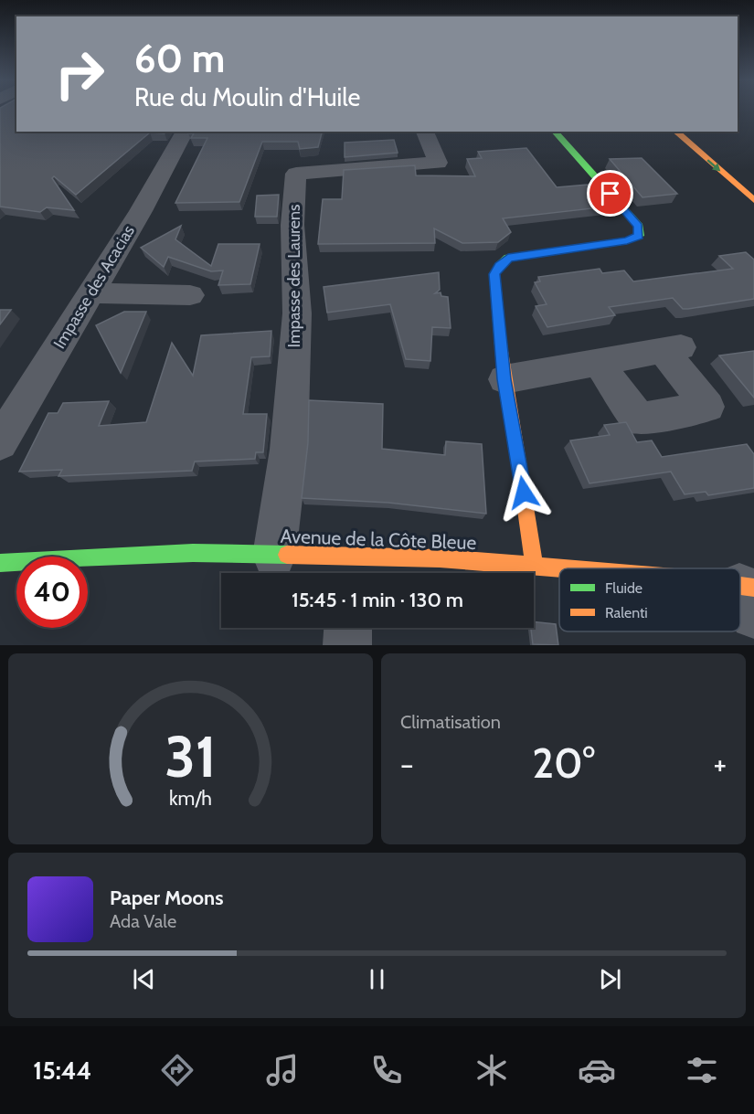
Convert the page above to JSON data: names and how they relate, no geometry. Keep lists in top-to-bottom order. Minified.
{"streets":{"street":["Impasse des Laurens","Impasse des Acacias","Avenue de la Côte Bleue"]},"crossings":[["Impasse des Laurens","Avenue de la Côte Bleue"]],"legend":["Fluide","Ralenti"],"page":{"turn":["60 m","Rue du Moulin d'Huile"],"limit":"40","trip":"15:45 · 1 min · 130 m","tile":"Climatisation","heat":["−","20°","+"],"song":["Paper Moons","Ada Vale"],"tabs":"15:44","gauge":["31","km/h"]}}
